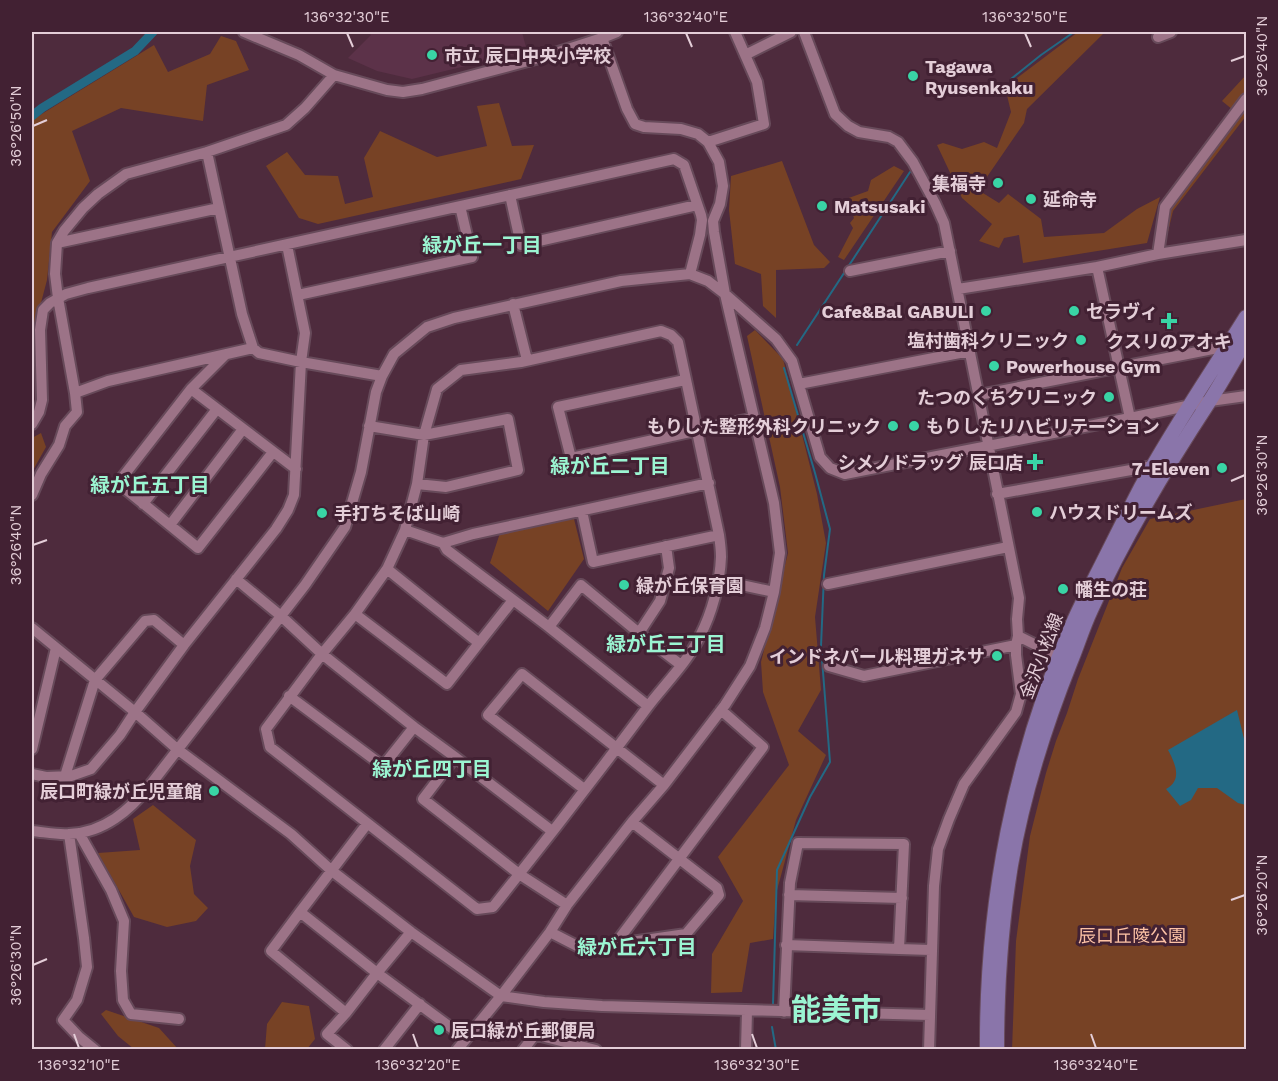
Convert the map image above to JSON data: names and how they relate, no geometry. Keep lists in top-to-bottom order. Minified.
{"streets":{"main road":["金沢小松線"]},"districts":["緑が丘一丁目","緑が丘二丁目","緑が丘五丁目","緑が丘三丁目","緑が丘四丁目","緑が丘六丁目","能美市"],"parks":["辰口丘陵公園"],"places":{"other":["市立 辰口中央小学校","Tagawa Ryusenkaku","集福寺","延命寺","Matsusaki","Cafe&Bal GABULI","セラヴィ","塩村歯科クリニック","Powerhouse Gym","たつのくちクリニック","もりした整形外科クリニック","もりしたリハビリテーション","7-Eleven","ハウスドリームズ","手打ちそば山崎","緑が丘保育園","幡生の荘","インドネパール料理ガネサ","辰口町緑が丘児童館","辰口緑が丘郵便局"],"health":["クスリのアオキ","シメノドラッグ 辰口店"]},"coordinates":["136°32'30\"E","136°32'40\"E","136°32'50\"E","36°26'40\"N","36°26'50\"N","36°26'30\"N","36°26'20\"N","136°32'10\"E","136°32'20\"E"]}
